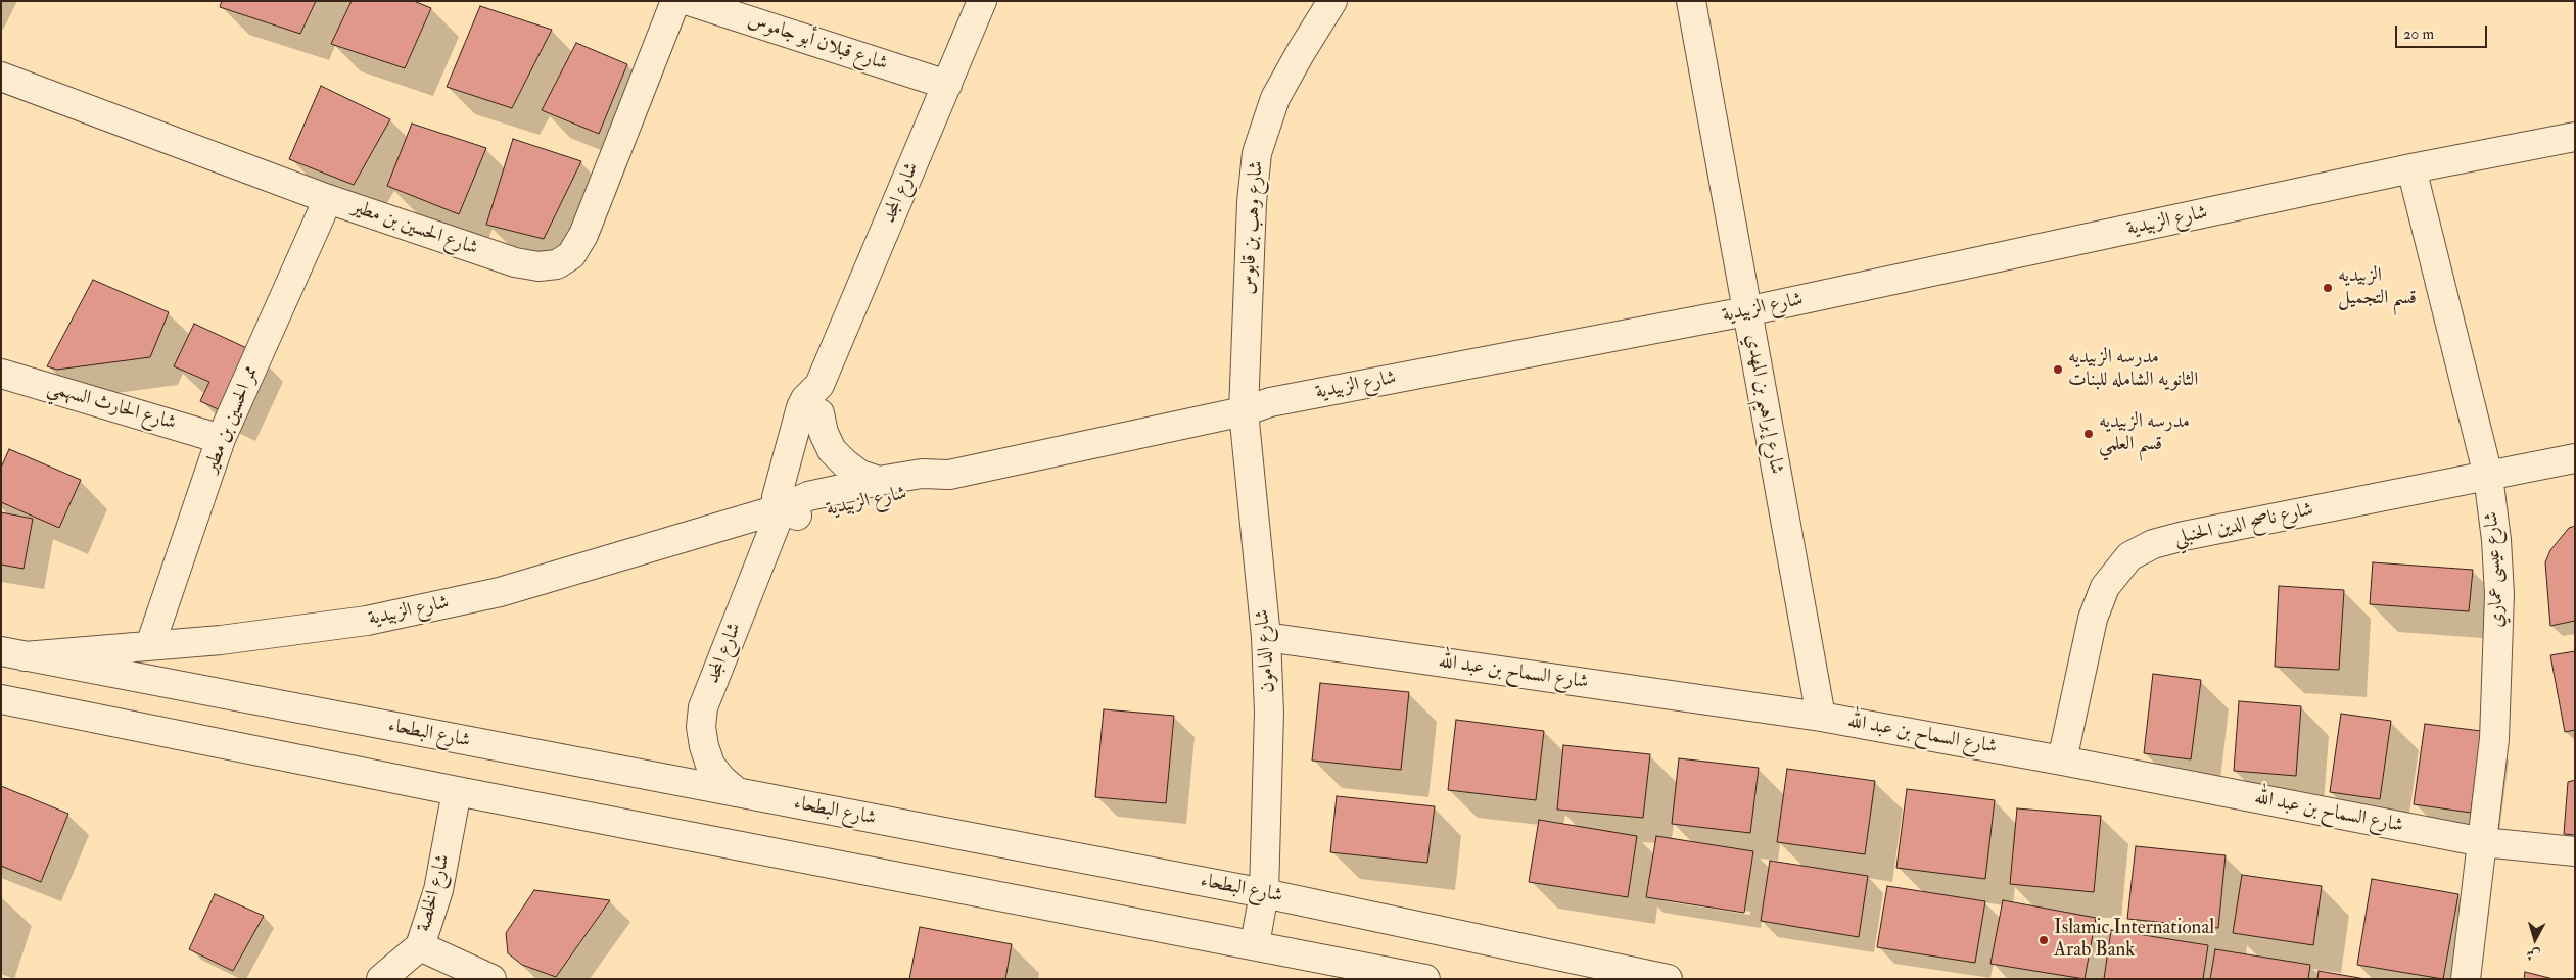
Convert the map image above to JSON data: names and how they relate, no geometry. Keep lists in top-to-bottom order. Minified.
{"streets":{"street":["شارع قبلان أبو جاموس","شارع المجد","شارع الزبيدية","شارع وهب بن قابوس","شارع الحسين بن مطير","شارع إبراهيم بن المهدي","شارع الحارث السهمي","ممر الحسين بن مطير","شارع ناصح الدين الحنبلي","شارع عيسى عماري","شارع الدامون","شارع السماح بن عبد الله","شارع البطحاء","شارع الخلصة"]},"crossings":[["شارع قبلان أبو جاموس","شارع المجد"],["شارع المجد","شارع الزبيدية"],["شارع المجد","شارع البطحاء"],["شارع الزبيدية","شارع وهب بن قابوس"],["شارع الزبيدية","شارع إبراهيم بن المهدي"],["شارع الزبيدية","ممر الحسين بن مطير"],["شارع الزبيدية","شارع عيسى عماري"],["شارع الزبيدية","شارع الدامون"],["شارع الزبيدية","شارع البطحاء"],["شارع وهب بن قابوس","شارع الدامون"],["شارع الحسين بن مطير","ممر الحسين بن مطير"],["شارع إبراهيم بن المهدي","شارع السماح بن عبد الله"],["شارع الحارث السهمي","ممر الحسين بن مطير"],["شارع ناصح الدين الحنبلي","شارع عيسى عماري"],["شارع ناصح الدين الحنبلي","شارع السماح بن عبد الله"],["شارع عيسى عماري","شارع السماح بن عبد الله"],["شارع الدامون","شارع السماح بن عبد الله"],["شارع الدامون","شارع البطحاء"]],"places":["الزبيديه قسم التجميل","مدرسه الزبيديه الثانويه الشامله للبنات","مدرسه الزبيديه قسم العلمي","Islamic International Arab Bank"],"scale_bar":"20 m","north":"bottom"}
